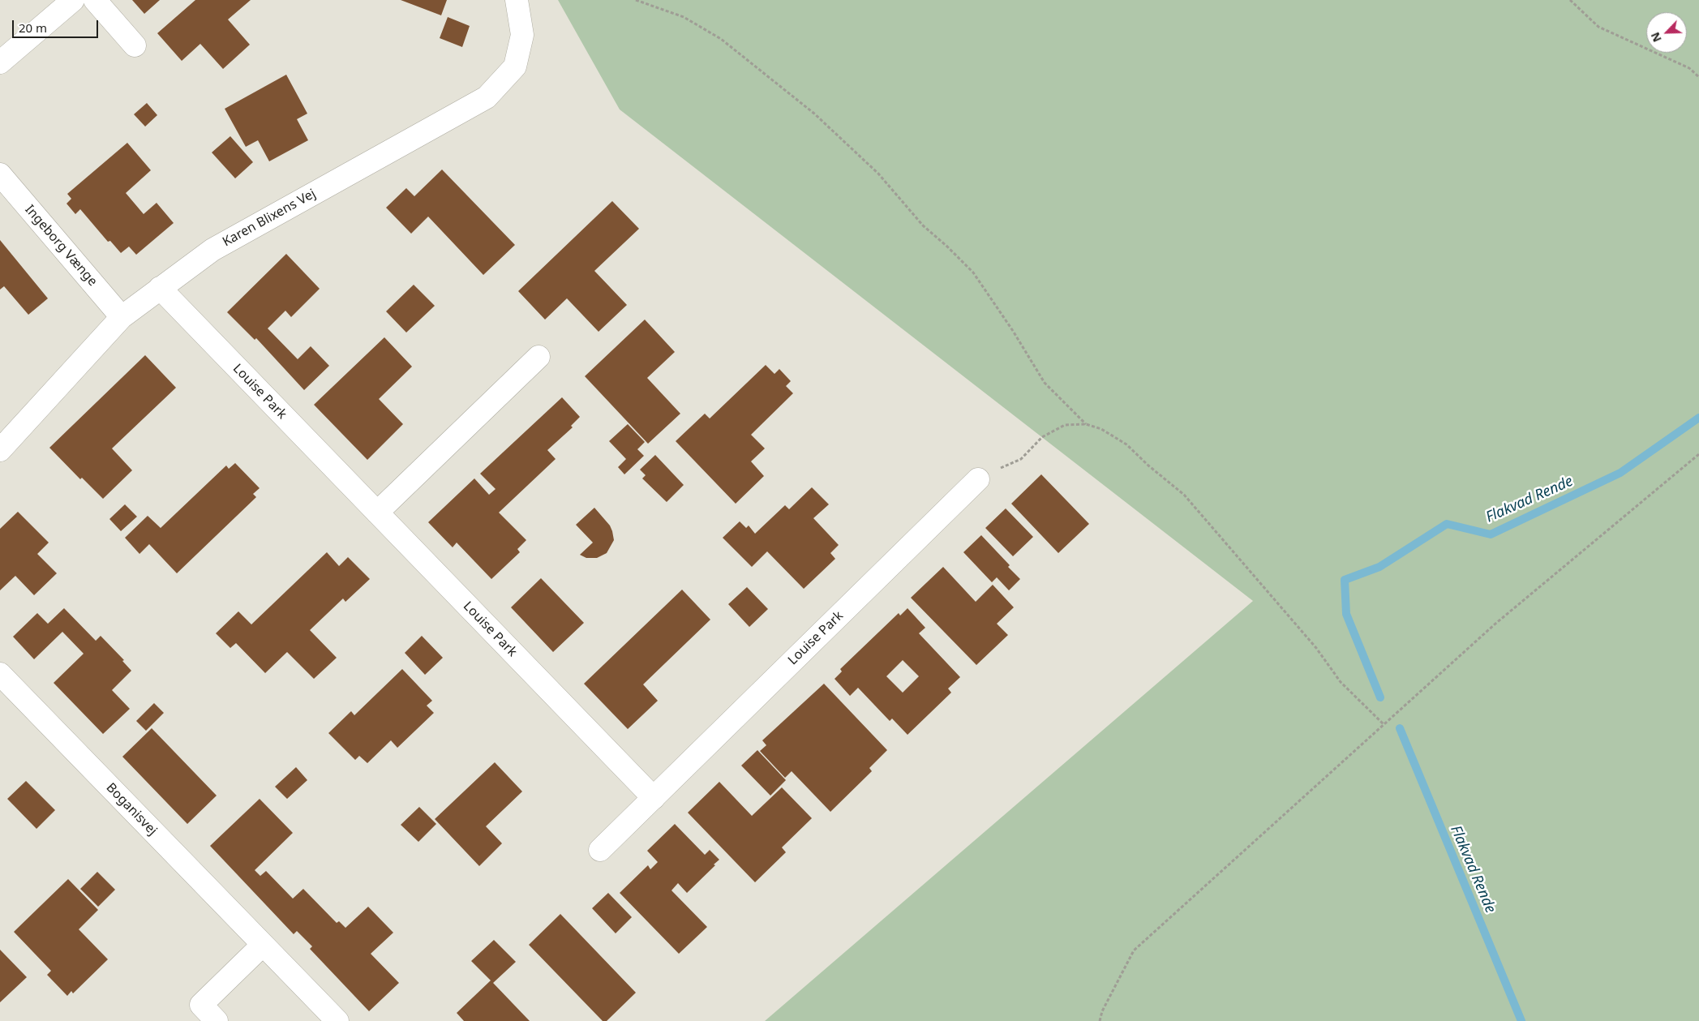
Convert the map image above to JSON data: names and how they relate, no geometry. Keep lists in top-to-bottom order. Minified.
{"streets":{"street":["Karen Blixens Vej","Ingeborg Vænge","Louise Park","Boganisvej"]},"crossings":[["Karen Blixens Vej","Ingeborg Vænge"],["Karen Blixens Vej","Louise Park"]],"water":["Flakvad Rende"],"scale_bar":"20 m","north":"bottom left"}
